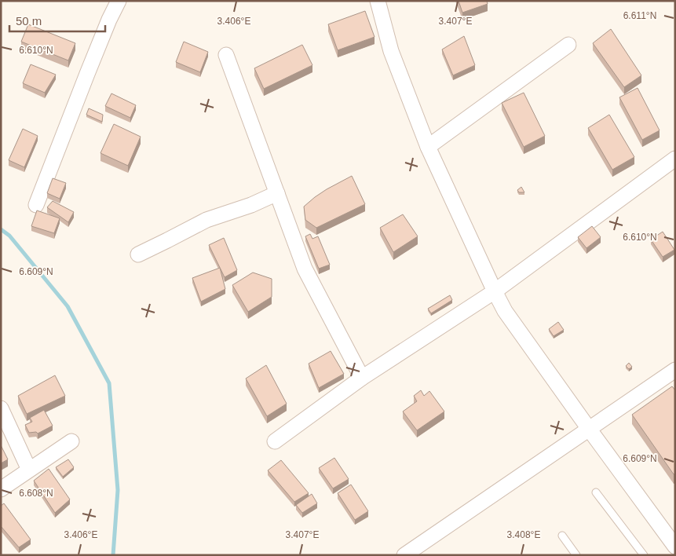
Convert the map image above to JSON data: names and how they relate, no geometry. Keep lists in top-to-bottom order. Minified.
{"scale_bar":"50 m","coordinates":["6.611°N","3.406°E","3.407°E","6.610°N","6.609°N","6.608°N","3.408°E"]}
